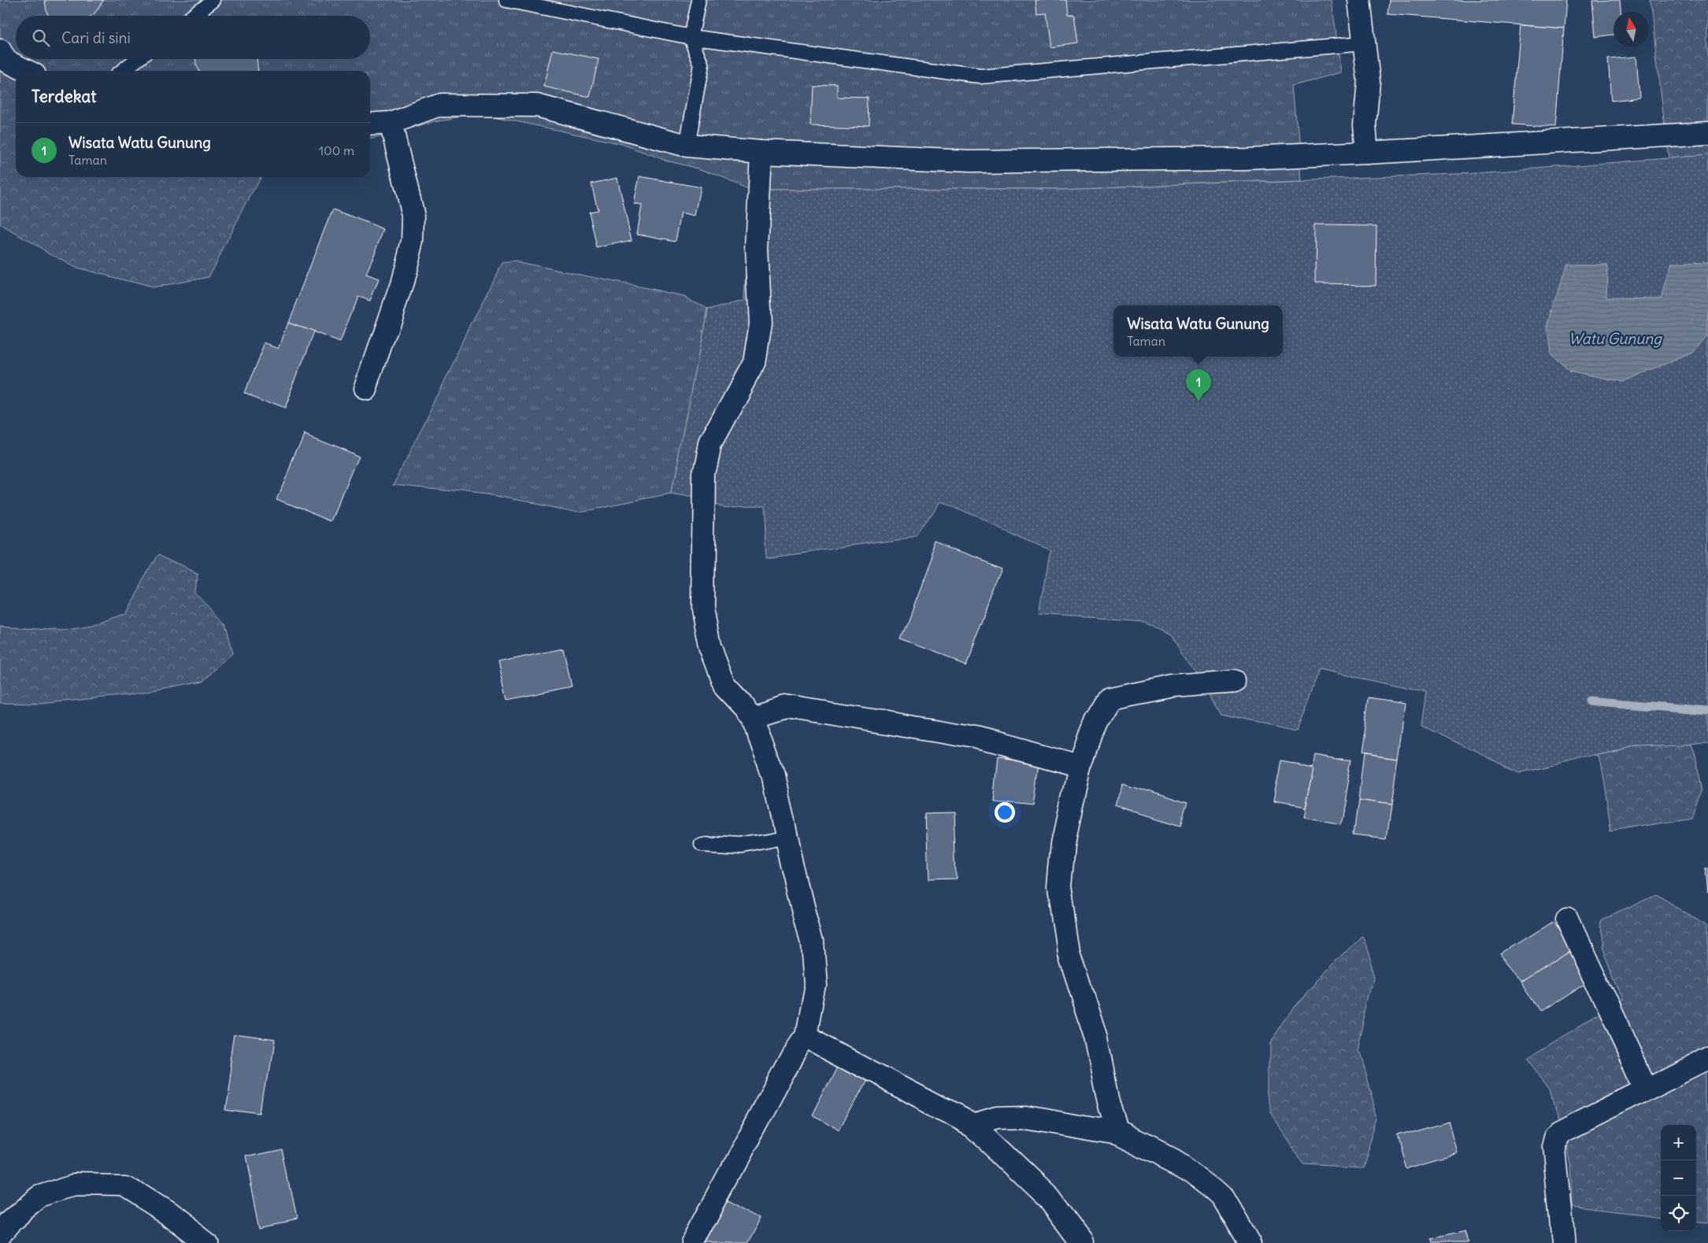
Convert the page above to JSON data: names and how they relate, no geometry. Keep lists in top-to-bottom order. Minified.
{"water":["Watu Gunung"],"north":"top","page":{"search":"Cari di sini","heading":"Terdekat","list":[{"mark":"1","name":"Wisata Watu Gunung","note":"Taman","value":"100 m"}],"popup":["Wisata Watu Gunung","Taman"],"pins":"1","map_buttons":["+","−"]}}
